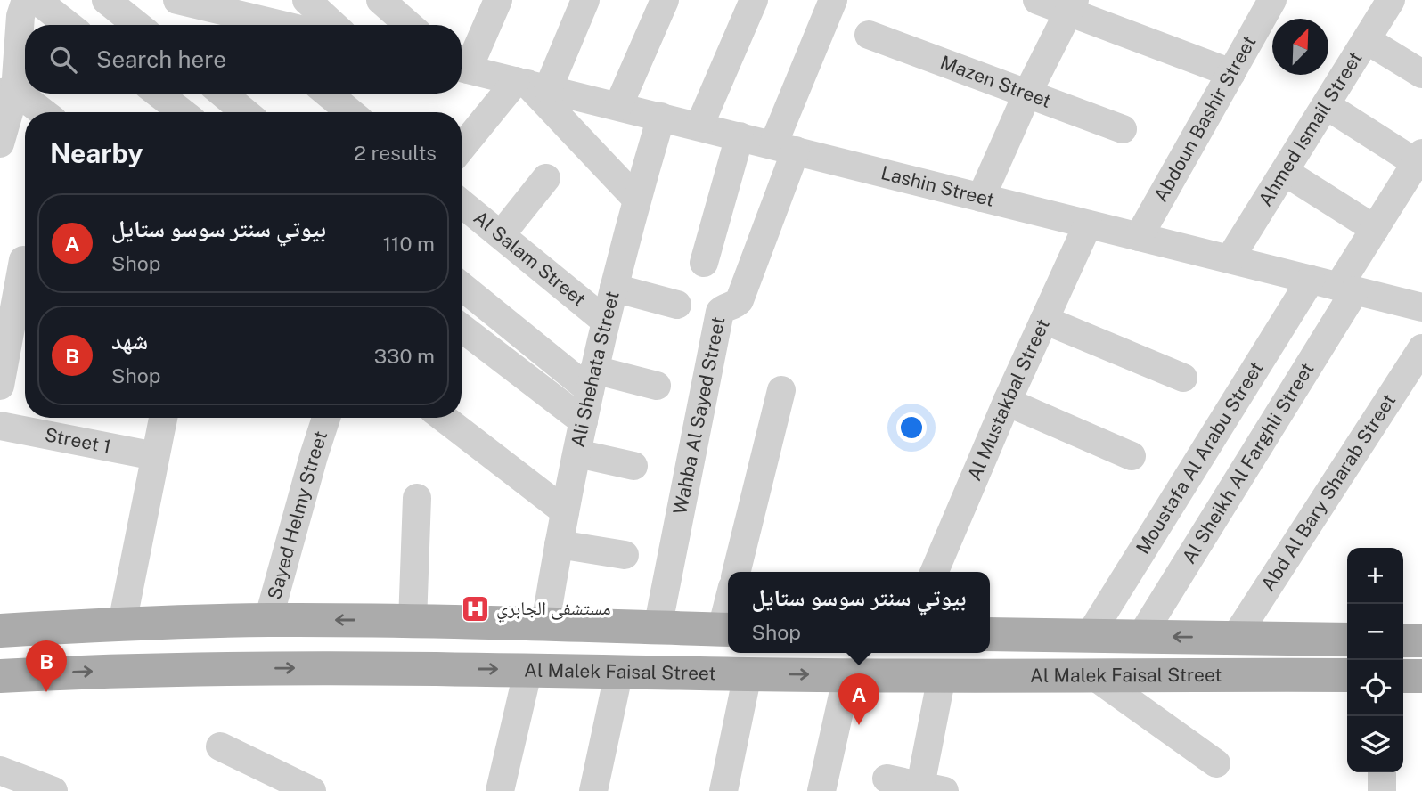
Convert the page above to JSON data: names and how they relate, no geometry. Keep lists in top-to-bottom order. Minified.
{"streets":{"main road":["Al Malek Faisal Street"],"street":["Mazen Street","Abdoun Bashir Street","Ahmed Ismail Street","Lashin Street","Al Salam Street","Ali Shehata Street","Al Mustakbal Street","Wahba Al Sayed Street","Street 1","Moustafa Al Arabu Street","Al Sheikh Al Farghli Street","Abd Al Bary Sharab Street","Sayed Helmy Street"]},"crossings":[["Abdoun Bashir Street","Lashin Street"],["Ahmed Ismail Street","Lashin Street"],["Lashin Street","Ali Shehata Street"],["Lashin Street","Al Mustakbal Street"],["Lashin Street","Wahba Al Sayed Street"],["Lashin Street","Moustafa Al Arabu Street"],["Lashin Street","Al Sheikh Al Farghli Street"],["Al Salam Street","Ali Shehata Street"],["Moustafa Al Arabu Street","Al Malek Faisal Street"],["Al Sheikh Al Farghli Street","Al Malek Faisal Street"],["Abd Al Bary Sharab Street","Al Malek Faisal Street"]],"places":{"hospital":["مستشفى الجابري"]},"north":"top right","page":{"search":"Search here","heading":["Nearby","2 results"],"list":[{"mark":"A","name":"بيوتي سنتر سوسو ستايل","note":"Shop","value":"110 m"},{"mark":"B","name":"شهد","note":"Shop","value":"330 m"}],"map_buttons":["+","−"],"popup":["بيوتي سنتر سوسو ستايل","Shop"],"pins":["B","A"]}}
